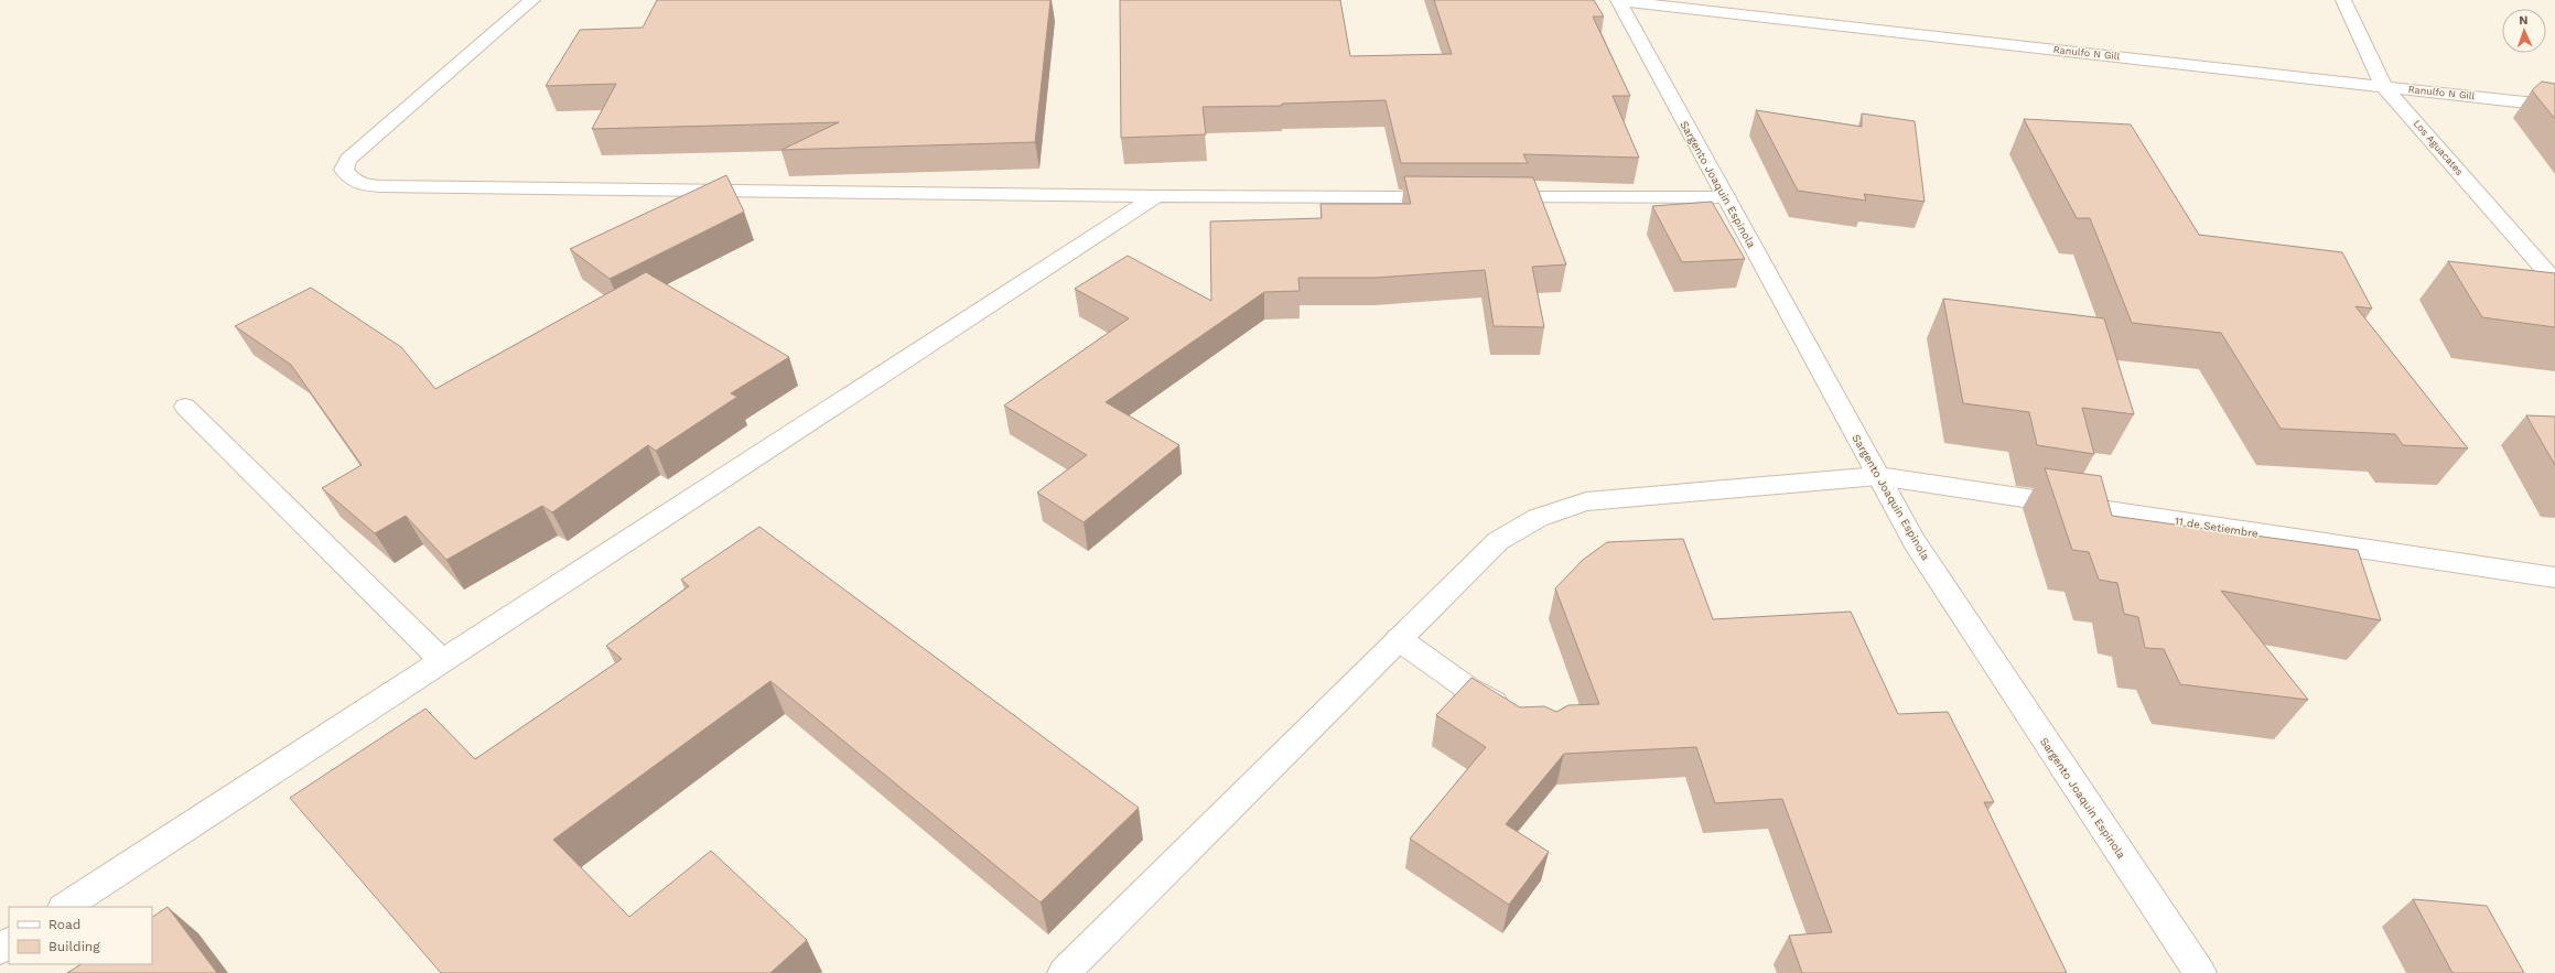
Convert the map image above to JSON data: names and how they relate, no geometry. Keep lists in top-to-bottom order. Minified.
{"streets":{"street":["Ranulfo N Gill","Los Aguacates","Sargento Joaquin Espinola","11 de Setiembre"]},"crossings":[["Ranulfo N Gill","Los Aguacates"],["Ranulfo N Gill","Sargento Joaquin Espinola"],["Sargento Joaquin Espinola","11 de Setiembre"]],"legend":["Road","Building"],"north":"top"}
